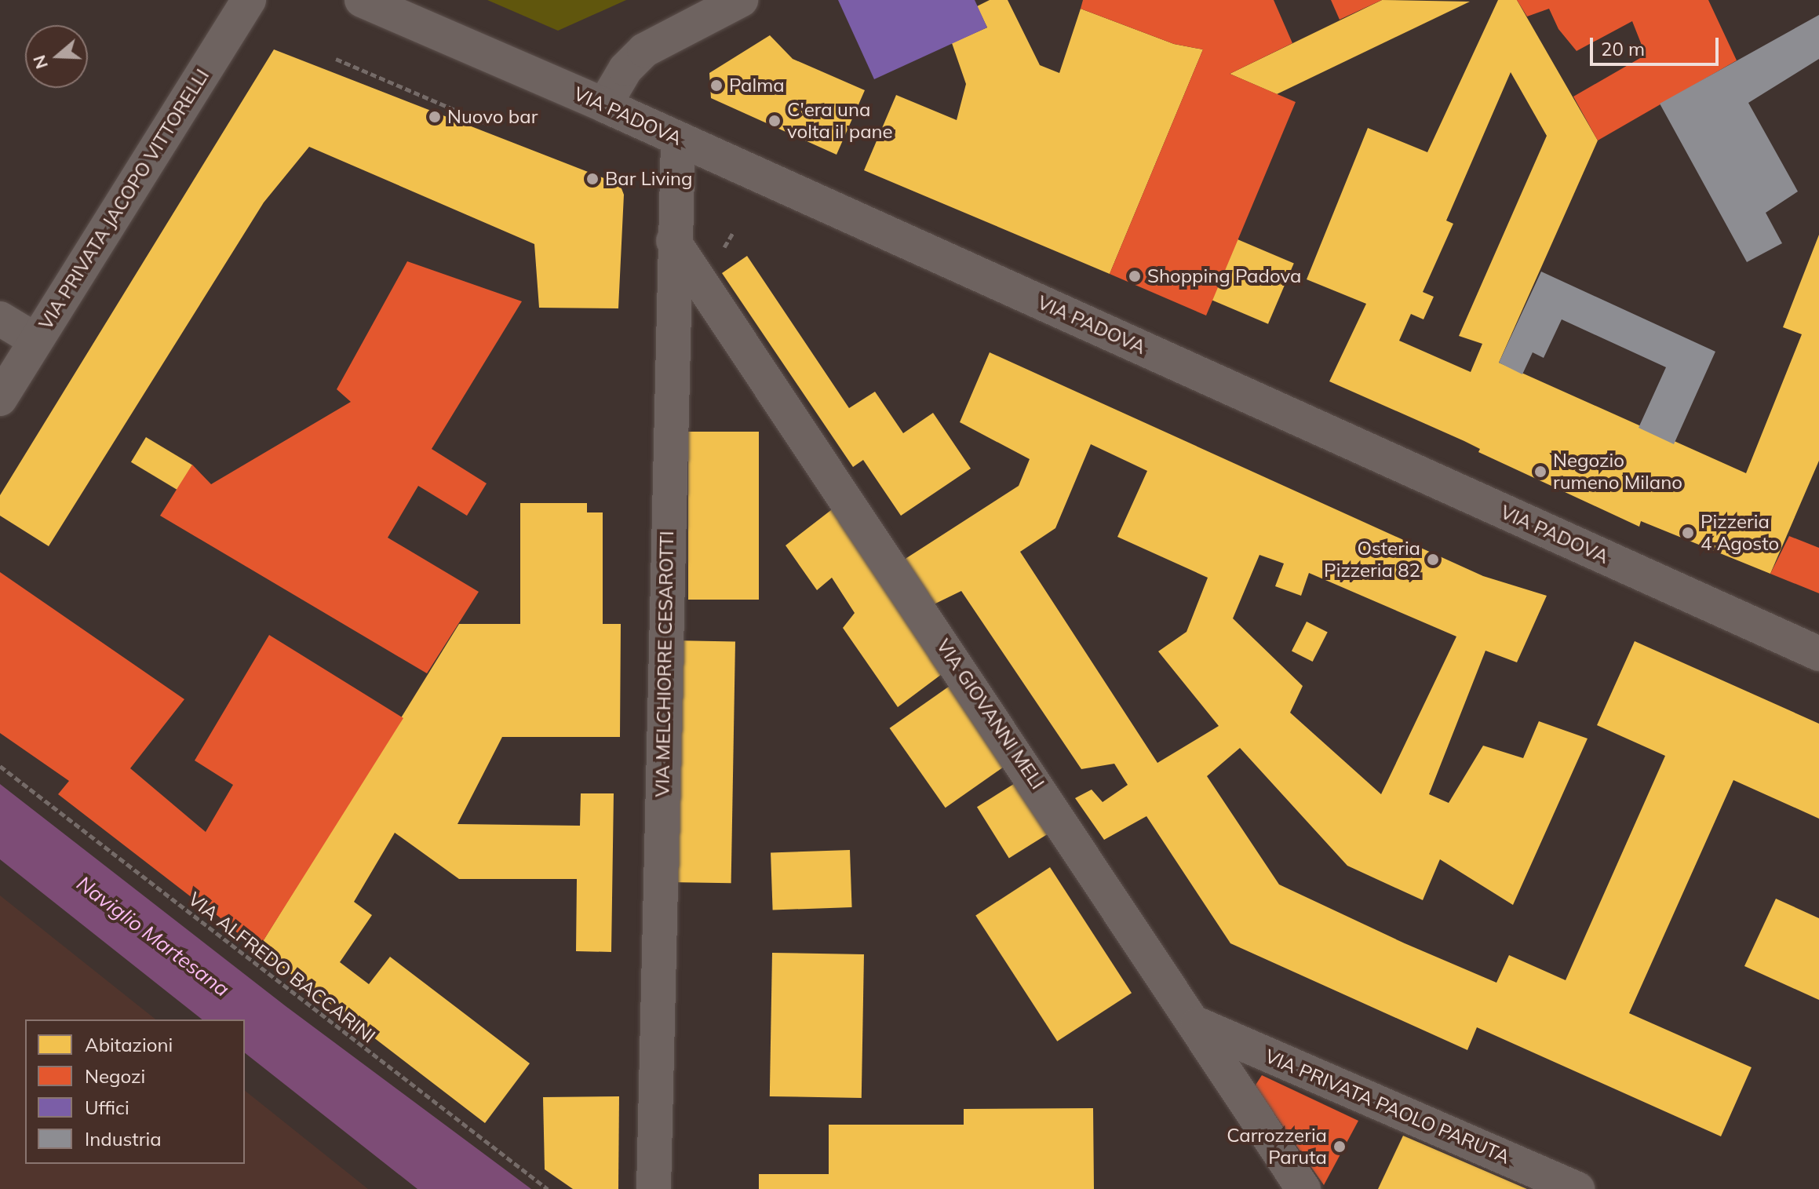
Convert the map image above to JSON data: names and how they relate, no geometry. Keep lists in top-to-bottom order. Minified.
{"streets":{"street":["VIA PADOVA","VIA PRIVATA JACOPO VITTORELLI","VIA MELCHIORRE CESAROTTI","VIA GIOVANNI MELI","VIA PRIVATA PAOLO PARUTA"],"path":["VIA ALFREDO BACCARINI"]},"crossings":[["VIA PADOVA","VIA MELCHIORRE CESAROTTI"],["VIA MELCHIORRE CESAROTTI","VIA GIOVANNI MELI"],["VIA GIOVANNI MELI","VIA PRIVATA PAOLO PARUTA"]],"water":["Naviglio Martesana"],"places":["Palma","Nuovo bar","C'era una volta il pane","Bar Living","Shopping Padova","Negozio rumeno Milano","Pizzeria 4 Agosto","Osteria Pizzeria 82","Carrozzeria Paruta"],"legend":["Abitazioni","Negozi","Uffici","Industria"],"scale_bar":"20 m","north":"left"}
